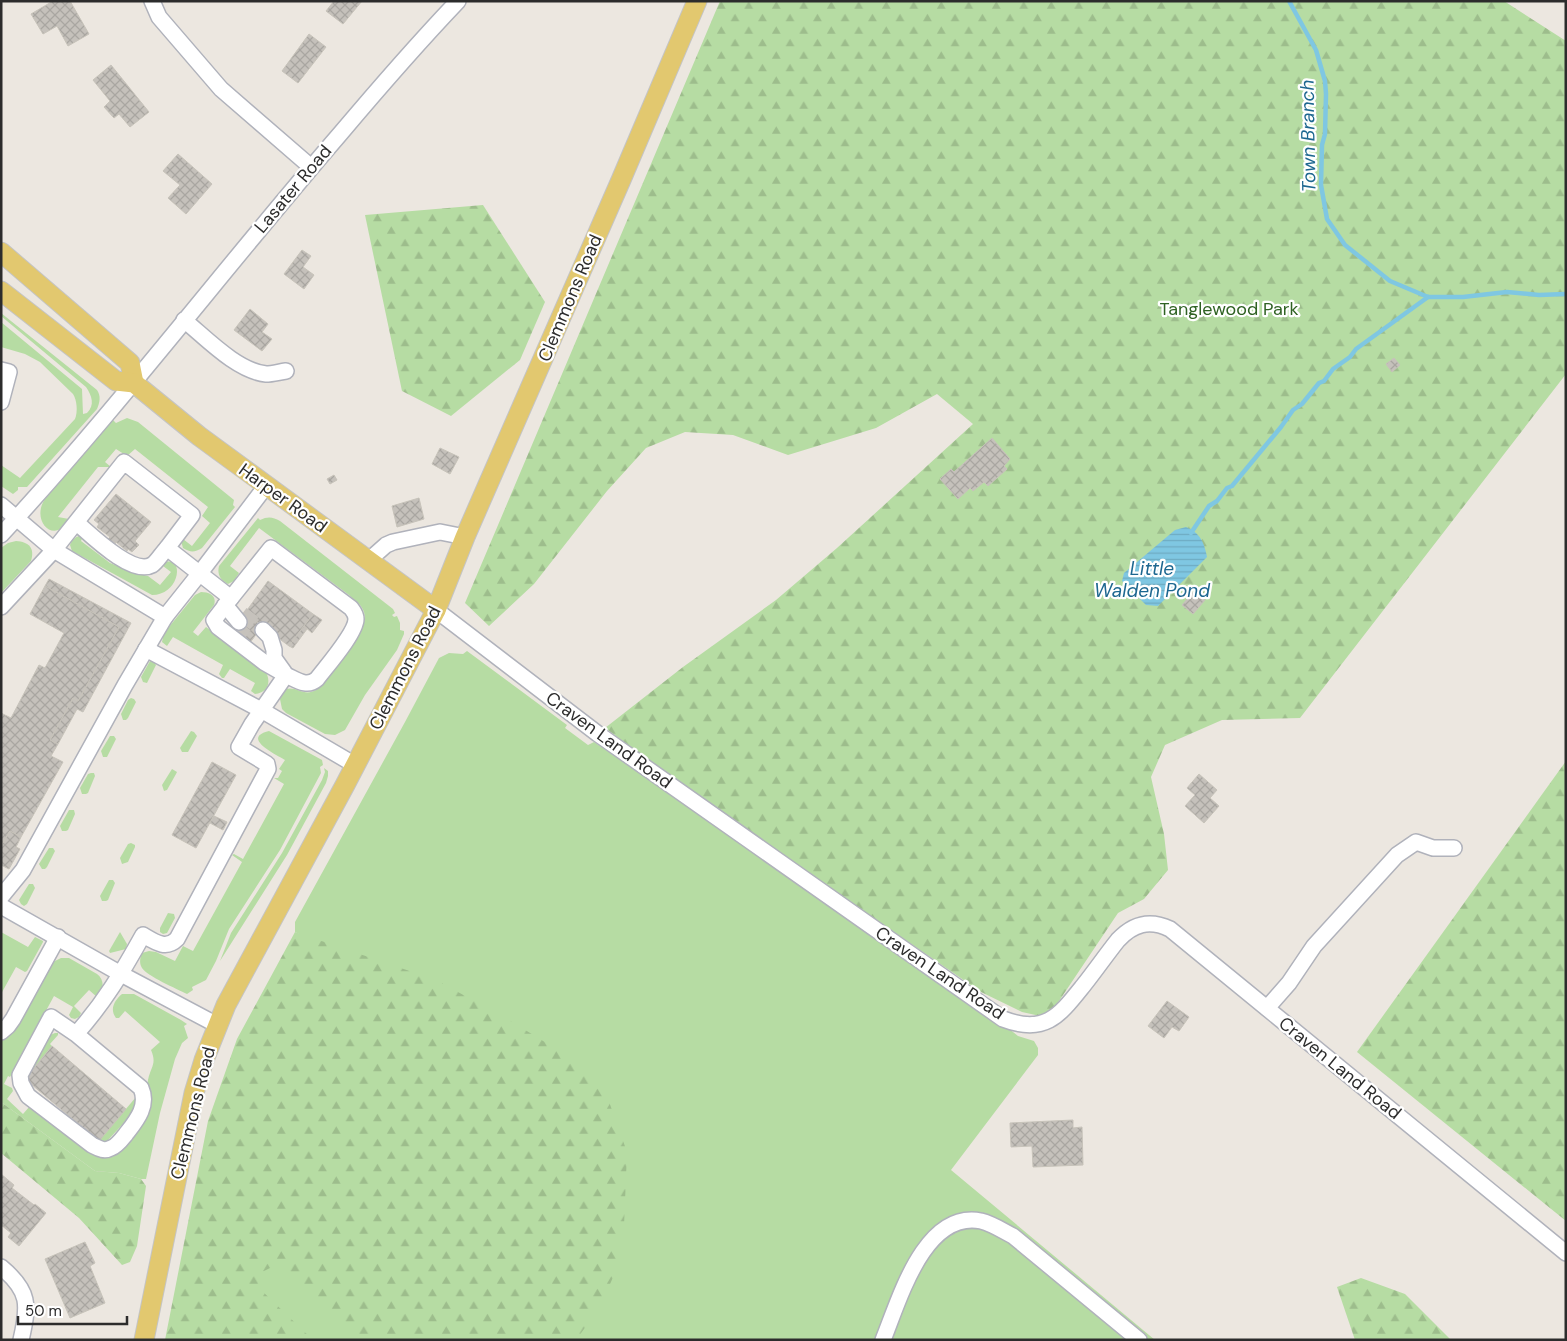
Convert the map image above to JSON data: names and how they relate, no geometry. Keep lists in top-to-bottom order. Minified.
{"streets":{"main road":["Clemmons Road","Harper Road"],"street":["Lasater Road","Craven Land Road"]},"crossings":[["Lasater Road","Harper Road"],["Clemmons Road","Harper Road"],["Clemmons Road","Craven Land Road"],["Harper Road","Craven Land Road"]],"water":["Town Branch","Little Walden Pond"],"parks":["Tanglewood Park"],"scale_bar":"50 m"}
